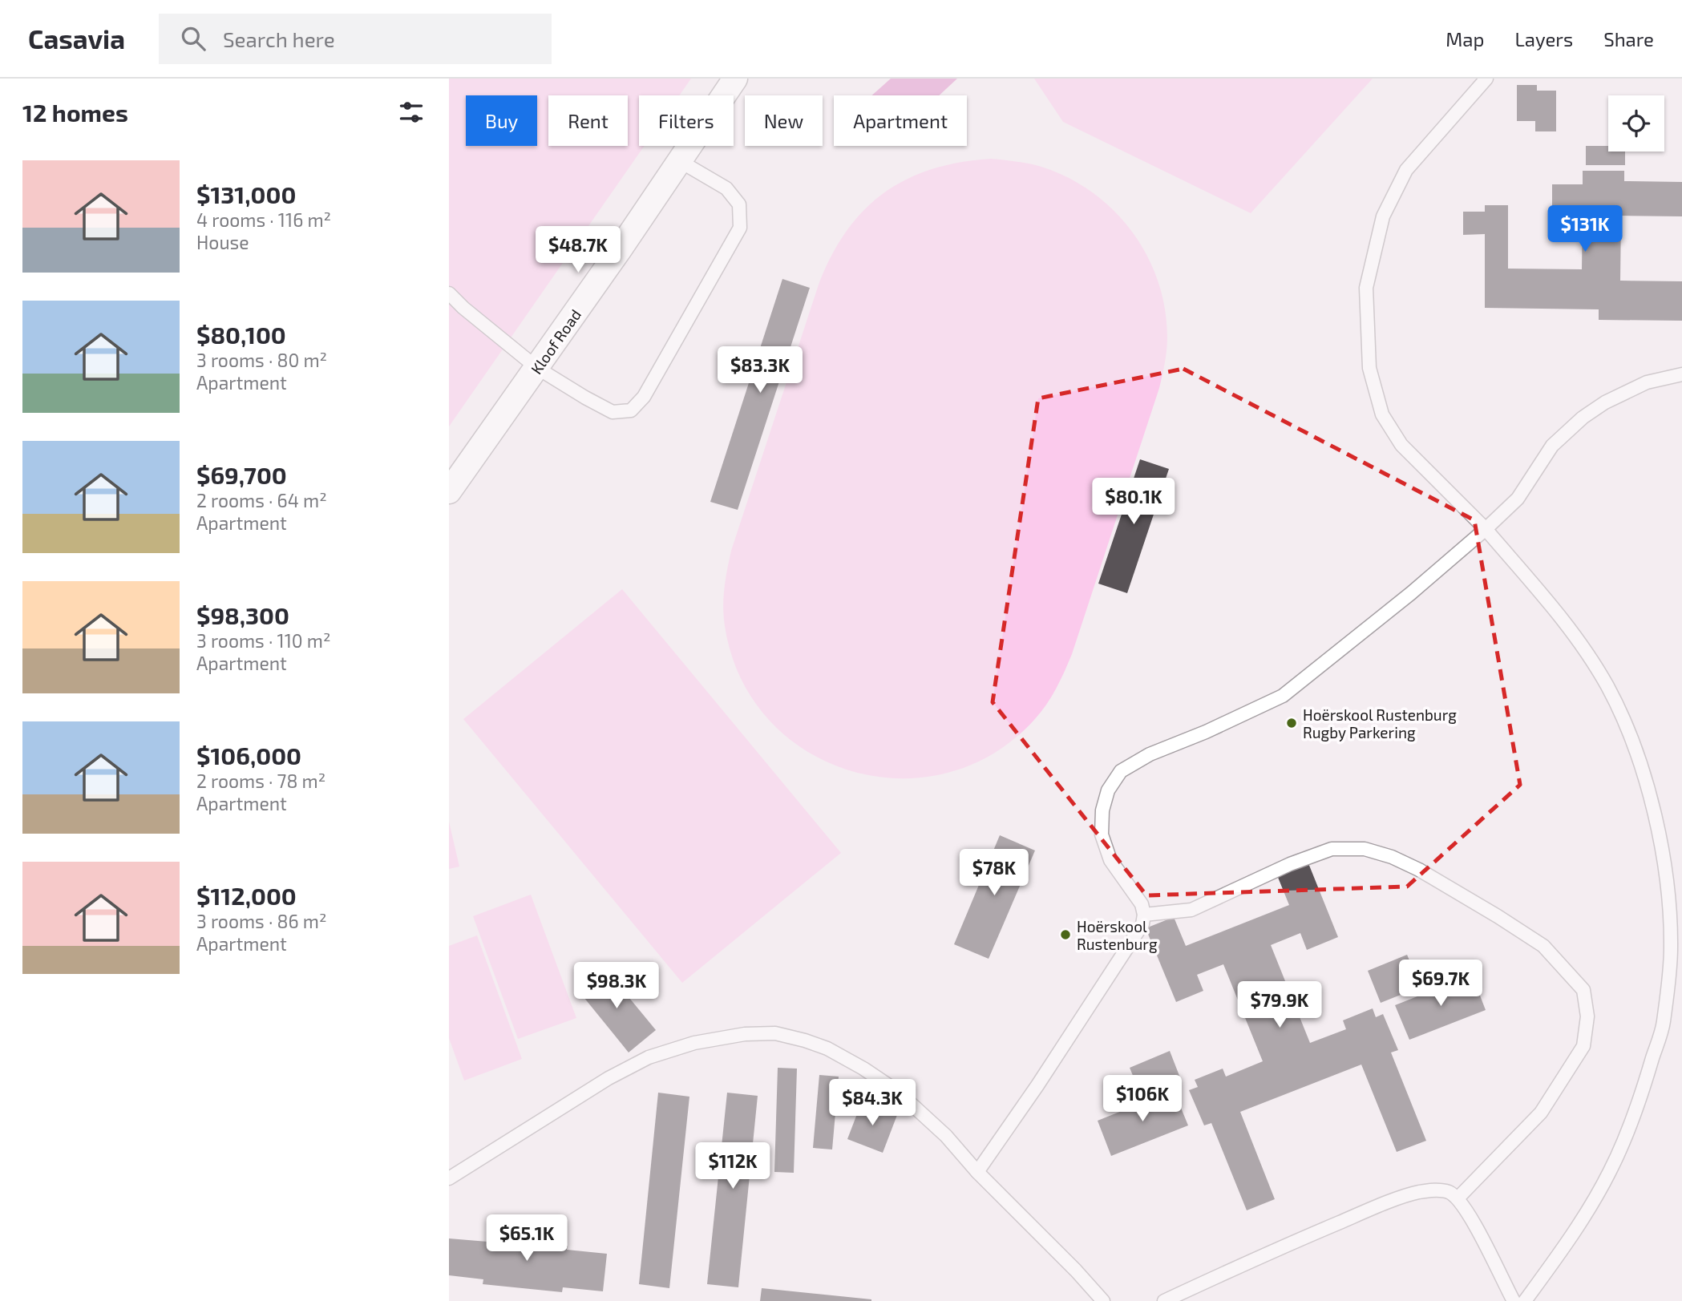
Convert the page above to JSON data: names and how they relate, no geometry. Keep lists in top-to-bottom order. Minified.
{"streets":{"street":["Kloof Road"]},"places":["Hoërskool Rustenburg Rugby Parkering","Hoërskool Rustenburg"],"page":{"header":"Casavia","search":"Search here","nav":["Map","Layers","Share"],"heading":"12 homes","chip":["Buy","Rent","Filters","New","Apartment"],"list":[{"name":"$131,000","note":"4 rooms · 116 m² · House"},{"name":"$80,100","note":"3 rooms · 80 m² · Apartment"},{"name":"$69,700","note":"2 rooms · 64 m² · Apartment"},{"name":"$98,300","note":"3 rooms · 110 m² · Apartment"},{"name":"$106,000","note":"2 rooms · 78 m² · Apartment"},{"name":"$112,000","note":"3 rooms · 86 m² · Apartment"}],"price":["$131K","$48.7K","$83.3K","$80.1K","$78K","$69.7K","$98.3K","$79.9K","$106K","$84.3K","$112K","$65.1K"]}}
